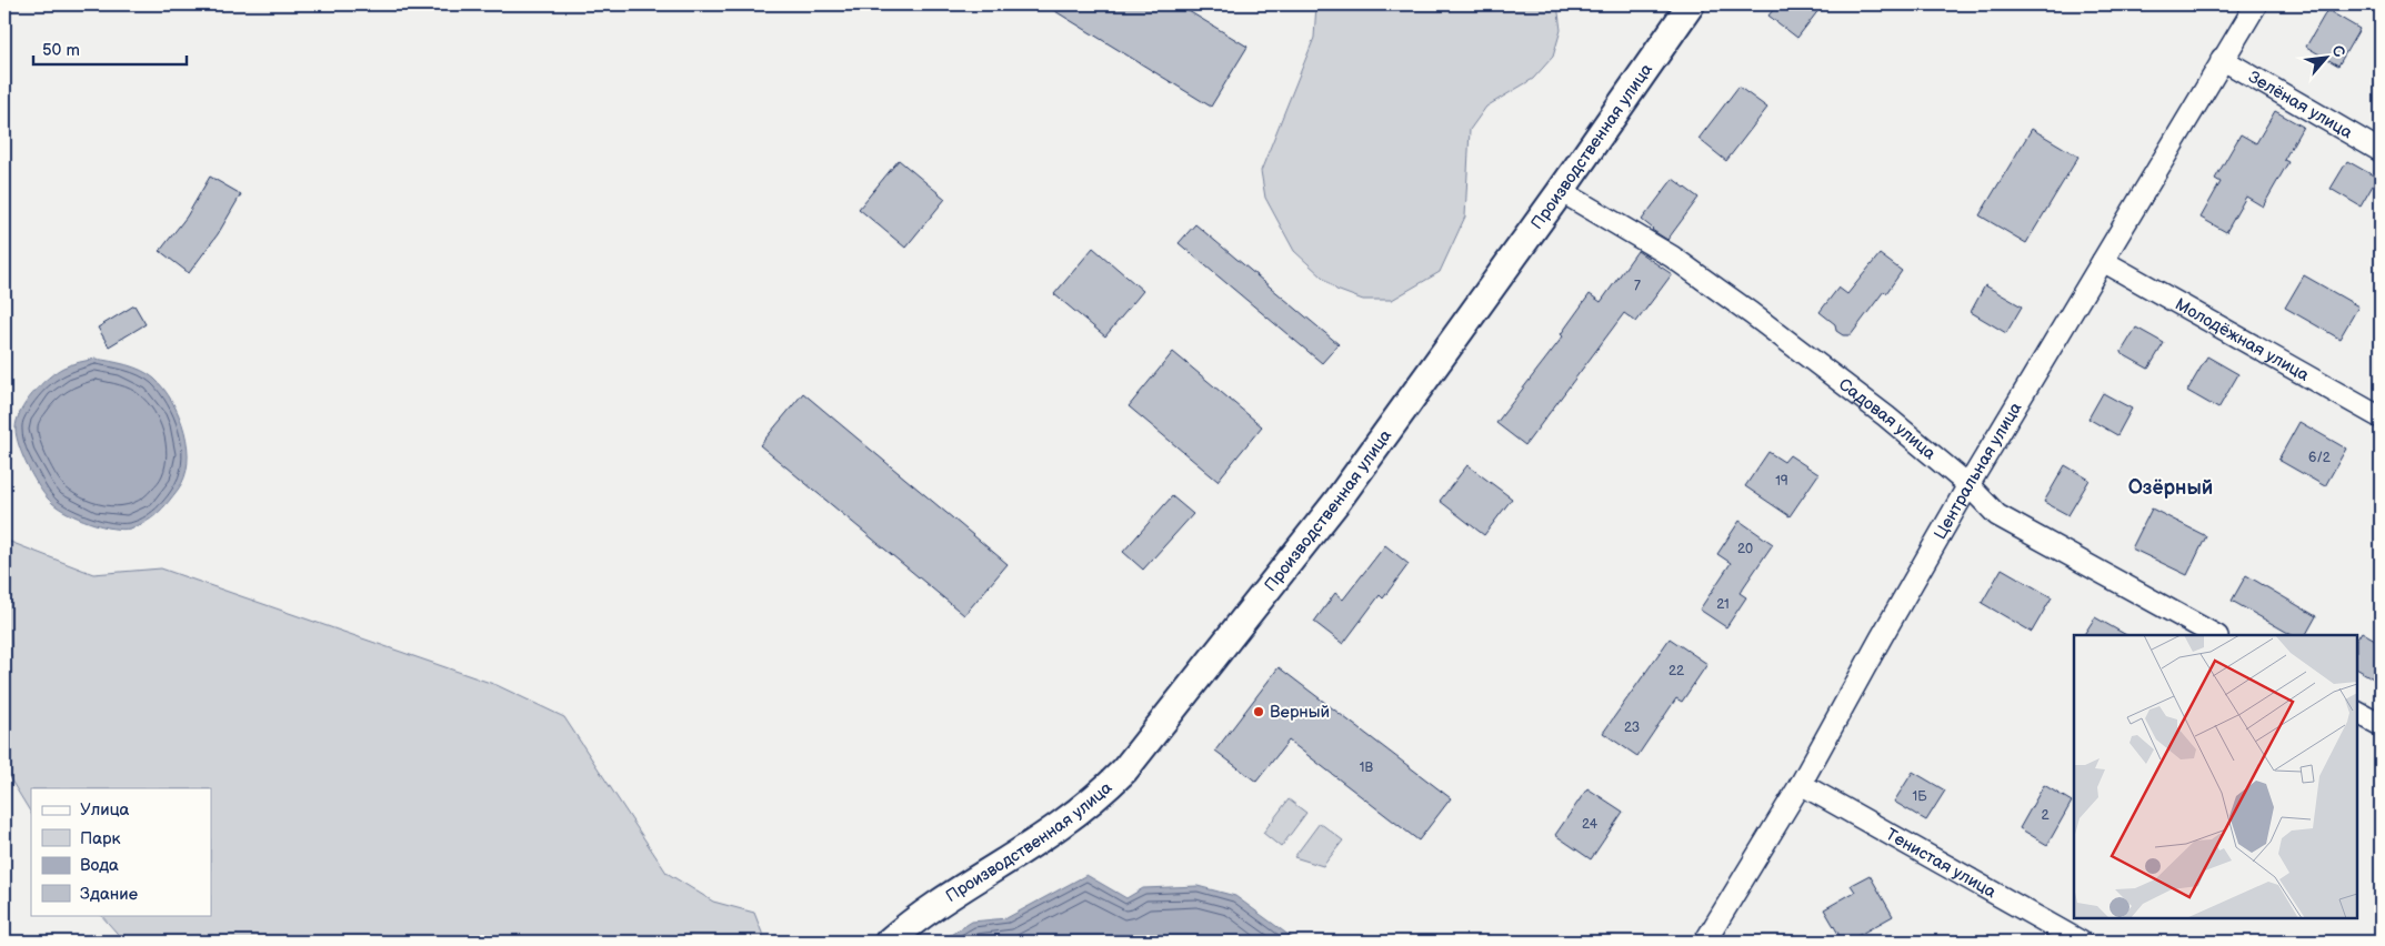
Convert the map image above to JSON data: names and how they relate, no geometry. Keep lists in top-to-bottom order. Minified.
{"streets":{"street":["Зелёная улица","Производственная улица","Молодёжная улица","Садовая улица","Центральная улица","Тенистая улица"]},"crossings":[["Зелёная улица","Центральная улица"],["Производственная улица","Садовая улица"],["Молодёжная улица","Центральная улица"],["Садовая улица","Центральная улица"],["Центральная улица","Тенистая улица"]],"districts":["Озёрный"],"places":["Верный"],"house_numbers":["7","6/2","19","20","21","22","23","1В","1Б","2","24"],"legend":["Улица","Парк","Вода","Здание"],"scale_bar":"50 m","north":"top right"}
